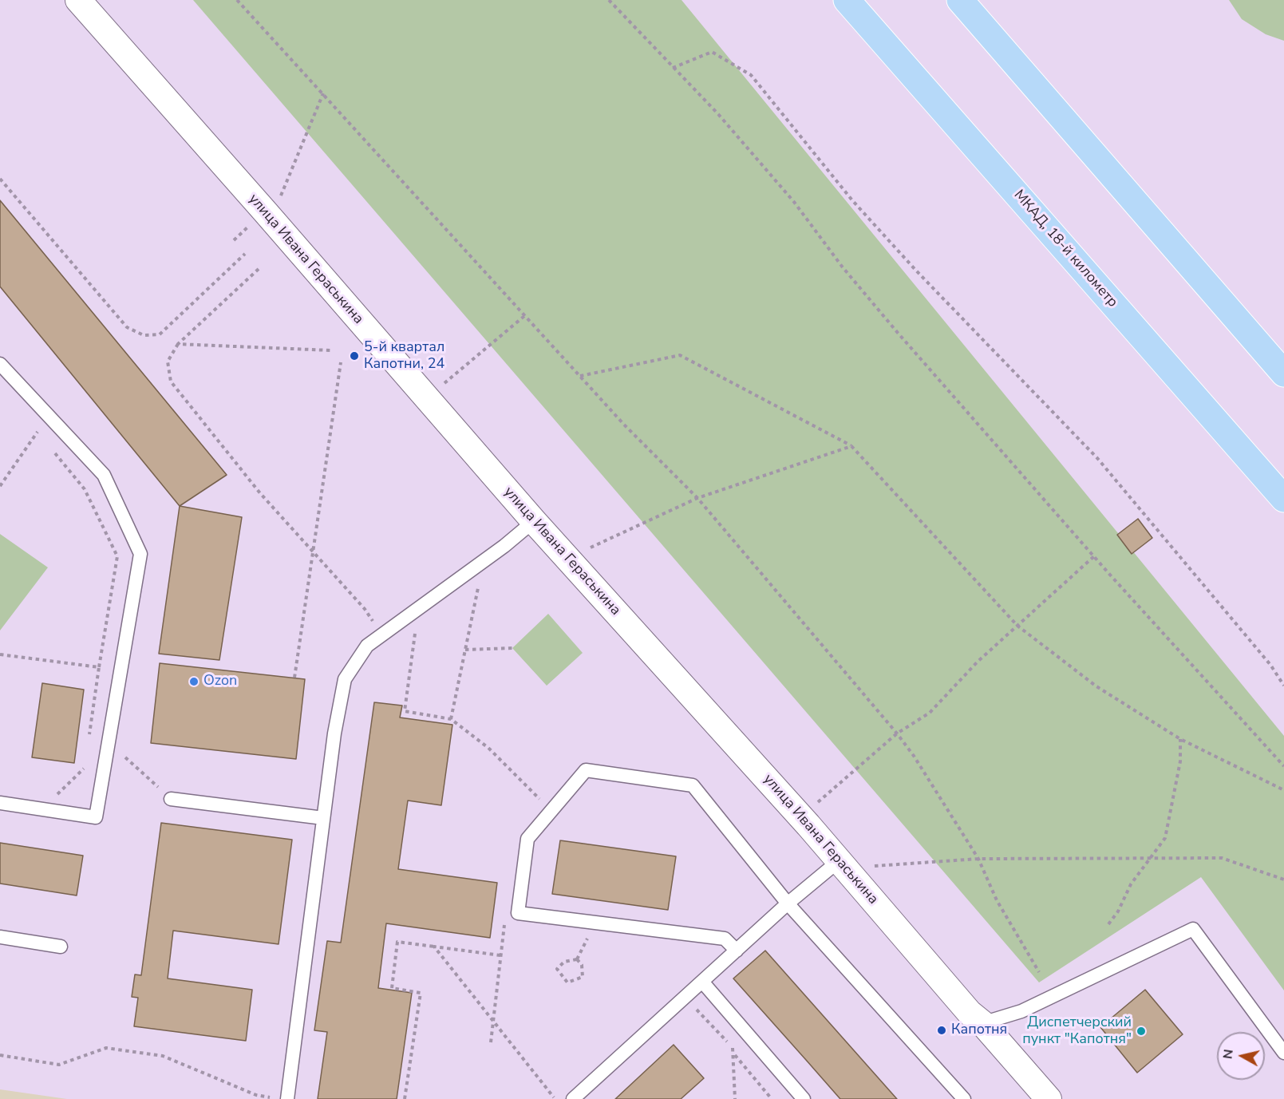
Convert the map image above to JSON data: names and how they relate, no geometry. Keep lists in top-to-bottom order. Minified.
{"streets":{"highway":["МКАД, 18-й километр"],"street":["улица Ивана Гераськина"]},"places":["5-й квартал Капотни, 24","Ozon","Капотня","Диспетчерский пункт \"Капотня\""],"north":"left"}
